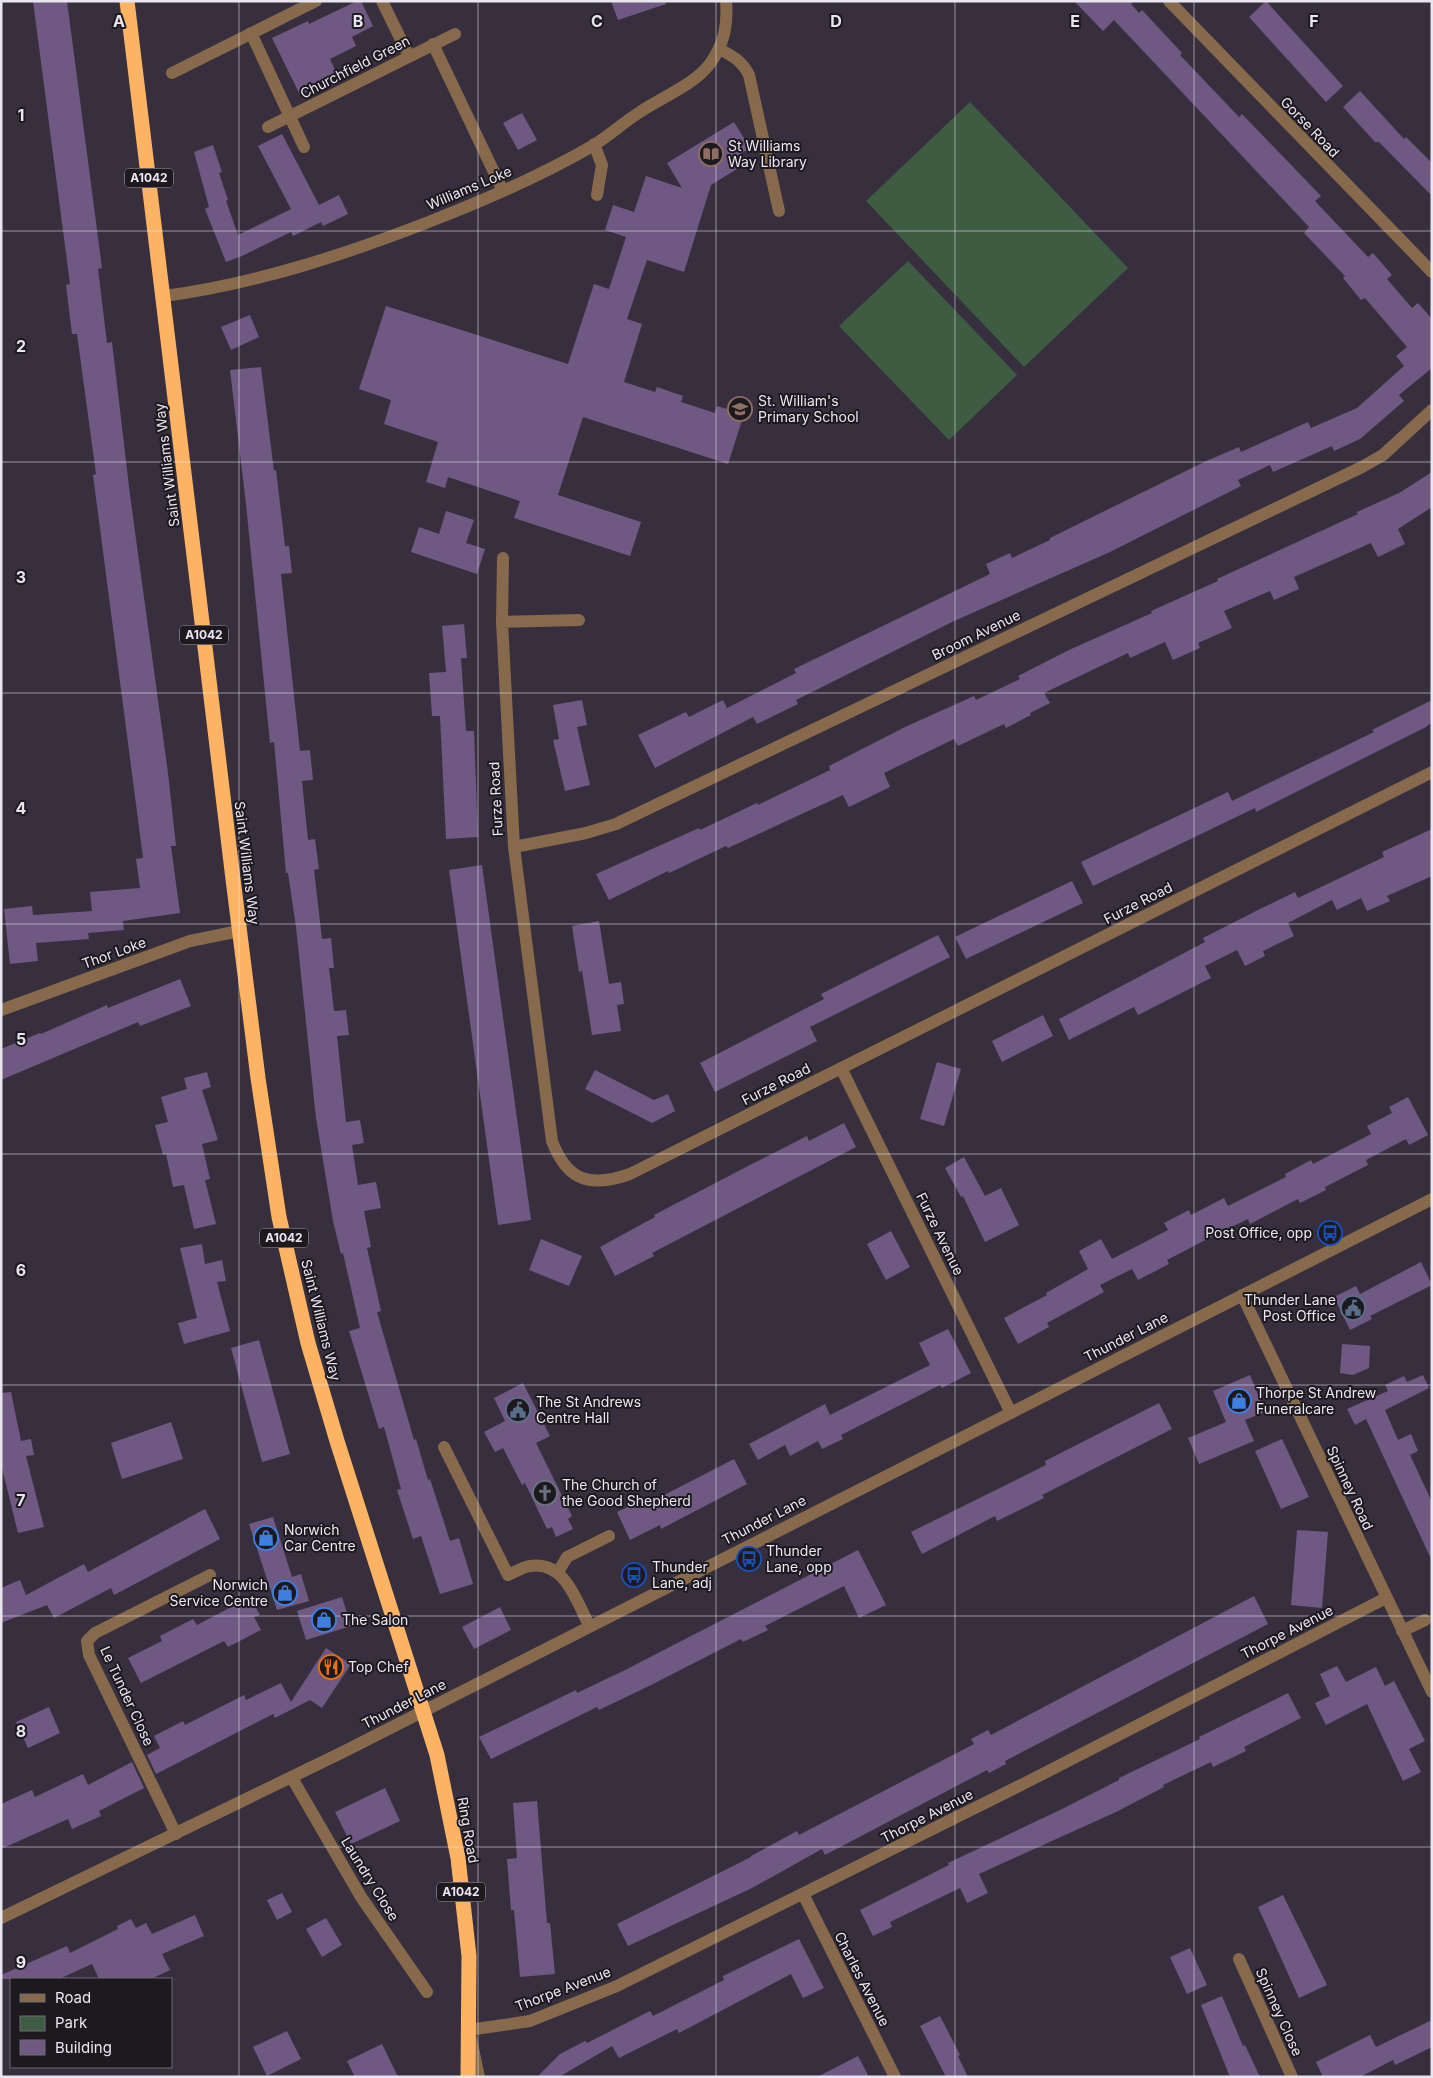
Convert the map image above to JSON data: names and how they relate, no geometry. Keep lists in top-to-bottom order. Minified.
{"streets":{"highway":["A1042","Saint Williams Way","Ring Road"],"street":["Churchfield Green","Gorse Road","Williams Loke","Broom Avenue","Furze Road","Thor Loke","Furze Avenue","Thunder Lane","Spinney Road","Thorpe Avenue","Le Tunder Close","Laundry Close","Charles Avenue","Spinney Close"]},"crossings":[["Williams Loke","Saint Williams Way"],["Saint Williams Way","Thor Loke"],["Saint Williams Way","Thunder Lane"],["Saint Williams Way","Ring Road"],["Broom Avenue","Furze Road"],["Furze Road","Furze Avenue"],["Furze Avenue","Thunder Lane"],["Thunder Lane","Spinney Road"],["Thunder Lane","Le Tunder Close"],["Thunder Lane","Ring Road"],["Thunder Lane","Laundry Close"],["Spinney Road","Thorpe Avenue"],["Thorpe Avenue","Ring Road"],["Thorpe Avenue","Charles Avenue"]],"places":{"library":["St Williams Way Library"],"school or university":["St. William's Primary School"],"bus stop":["Post Office, opp","Thunder Lane, opp","Thunder Lane, adj"],"public building":["Thunder Lane Post Office","The St Andrews Centre Hall"],"shop":["Thorpe St Andrew Funeralcare","Norwich Car Centre","Norwich Service Centre","The Salon"],"church":["The Church of the Good Shepherd"],"restaurant":["Top Chef"]},"legend":["Road","Park","Building"],"grid":{"columns":["A","B","C","D","E","F"],"rows":["1","2","3","4","5","6","7","8","9"]}}
